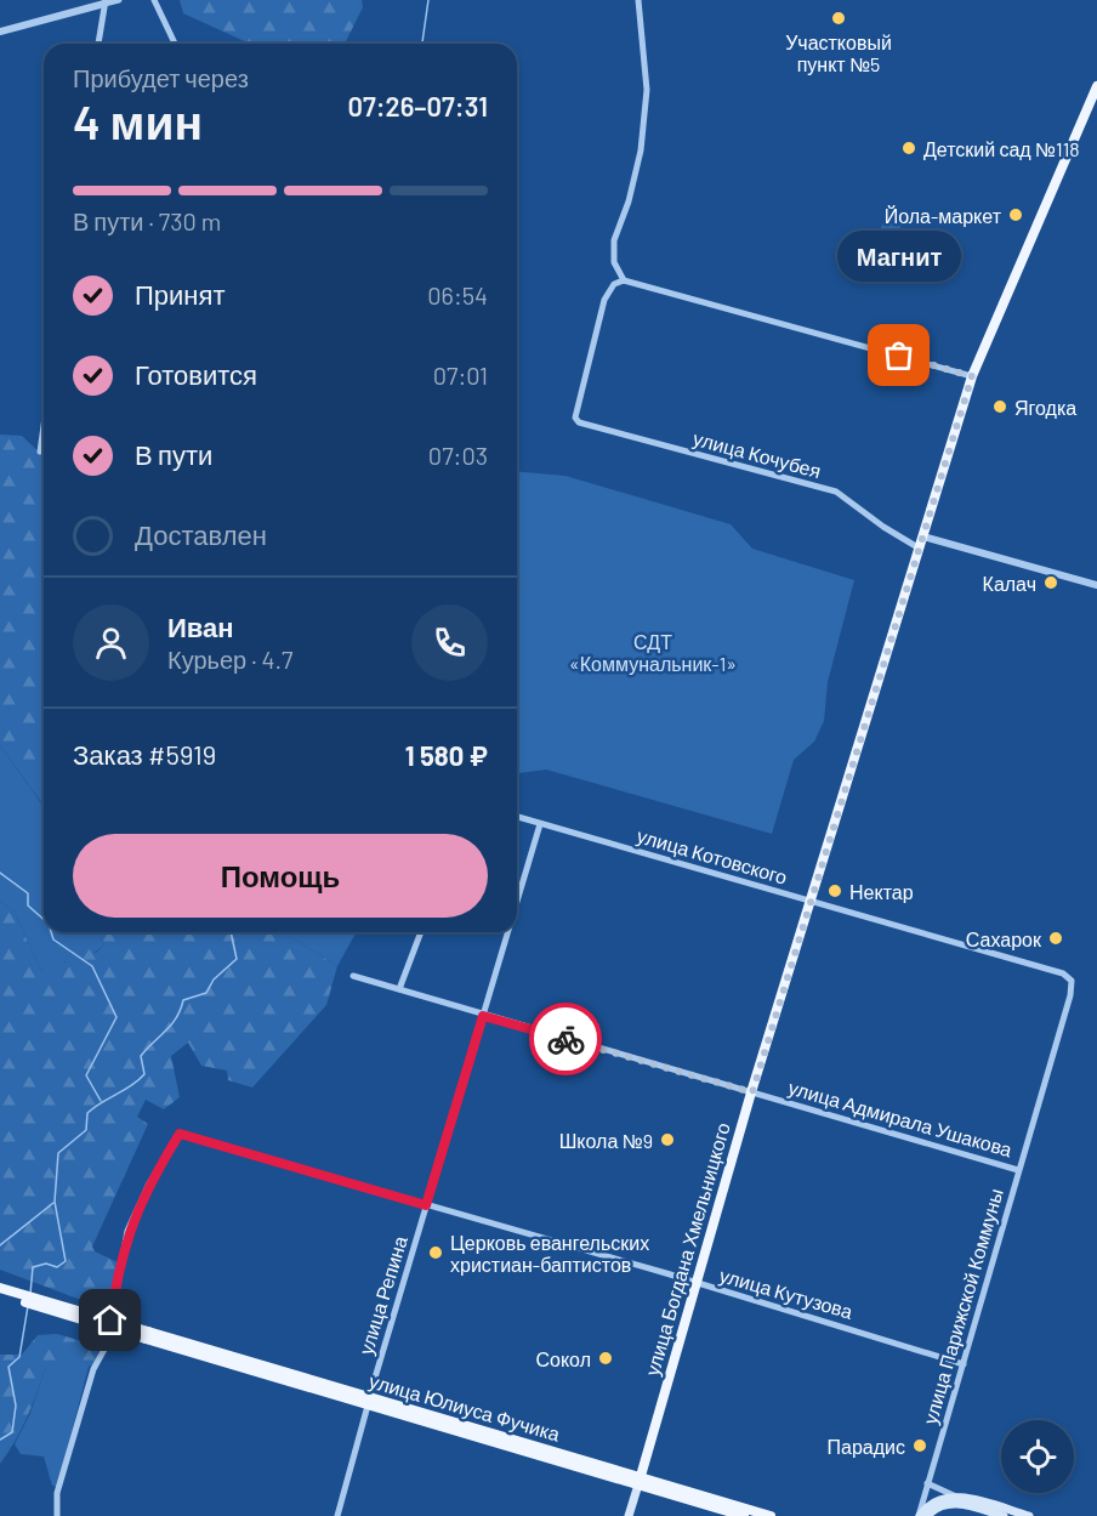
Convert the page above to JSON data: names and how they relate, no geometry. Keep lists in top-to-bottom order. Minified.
{"streets":{"main road":["улица Богдана Хмельницкого","улица Юлиуса Фучика"],"street":["улица Кочубея","улица Котовского","улица Адмирала Ушакова","улица Кутузова","улица Репина","улица Парижской Коммуны"]},"crossings":[["улица Кочубея","улица Богдана Хмельницкого"],["улица Котовского","улица Богдана Хмельницкого"],["улица Котовского","улица Репина"],["улица Котовского","улица Парижской Коммуны"],["улица Адмирала Ушакова","улица Богдана Хмельницкого"],["улица Адмирала Ушакова","улица Репина"],["улица Адмирала Ушакова","улица Парижской Коммуны"],["улица Богдана Хмельницкого","улица Кутузова"],["улица Богдана Хмельницкого","улица Юлиуса Фучика"],["улица Кутузова","улица Репина"],["улица Кутузова","улица Парижской Коммуны"],["улица Репина","улица Юлиуса Фучика"]],"parks":["СДТ «Коммунальник-1»"],"places":["Участковый пункт №5","Детский сад №118","Йола-маркет","Магнит","Ягодка","Калач","Нектар","Сахарок","Школа №9","Церковь евангельских христиан-баптистов","Сокол","Парадис"],"page":{"heading":["4 мин","Прибудет через","07:26–07:31"],"panel":["Иван","Курьер · 4.7","Заказ #5919","1 580 ₽"],"bar":"В пути · 730 m","bubble":"Магнит","list":[["Принят","06:54"],["Готовится","07:01"],["В пути","07:03"],"Доставлен"],"buttons":"Помощь"}}
